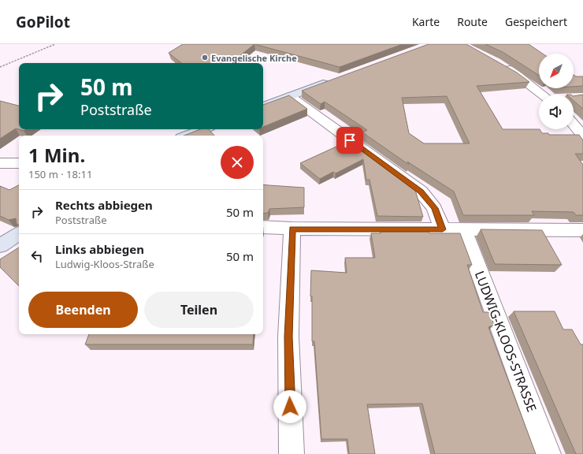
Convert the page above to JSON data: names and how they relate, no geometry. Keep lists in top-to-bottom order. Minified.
{"streets":{"street":["LUDWIG-KLOOS-STRASSE"]},"places":["Evangelische Kirche"],"north":"bottom left","page":{"header":"GoPilot","nav":["Karte","Route","Gespeichert"],"turn":["50 m","Poststraße"],"heading":["1 Min.","150 m · 18:11"],"list":[{"name":"Rechts abbiegen","note":"Poststraße","value":"50 m"},{"name":"Links abbiegen","note":"Ludwig-Kloos-Straße","value":"50 m"}],"buttons":["Beenden","Teilen"]}}
